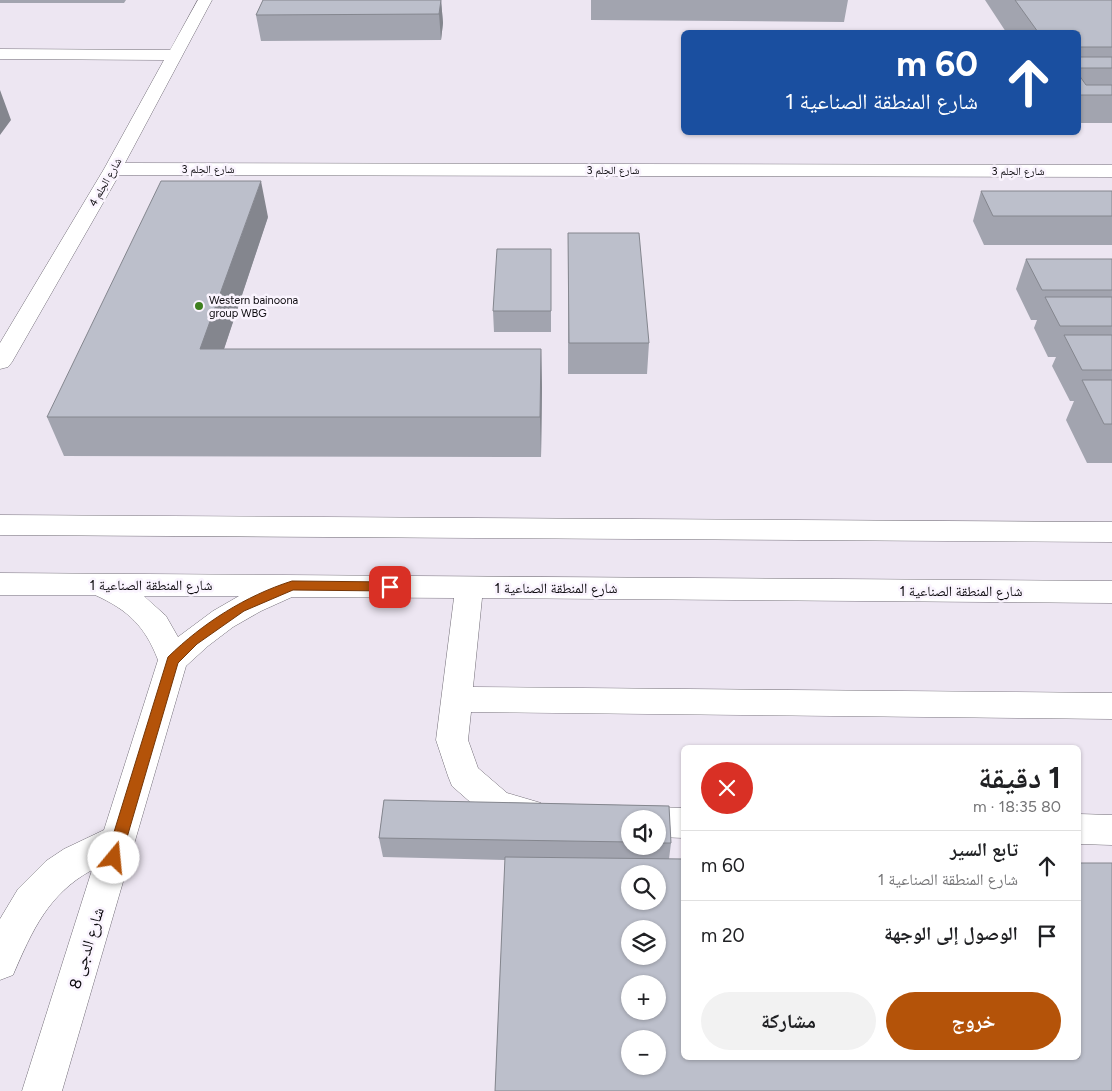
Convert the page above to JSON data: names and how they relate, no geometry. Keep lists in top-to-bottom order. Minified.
{"streets":{"street":["شارع الحِلم 3","شارع الحِلم 4","شارع المنطقة الصناعية 1","شارع الدجى 8"]},"crossings":[["شارع الحِلم 3","شارع الحِلم 4"],["شارع المنطقة الصناعية 1","شارع الدجى 8"]],"places":["Western bainoona group WBG"],"page":{"turn":["60 m","شارع المنطقة الصناعية 1"],"heading":["1 دقيقة","80 m · 18:35"],"map_buttons":["+","−"],"list":[{"name":"تابع السير","note":"شارع المنطقة الصناعية 1","value":"60 m"},{"name":"الوصول إلى الوجهة","value":"20 m"}],"buttons":["خروج","مشاركة"]}}
